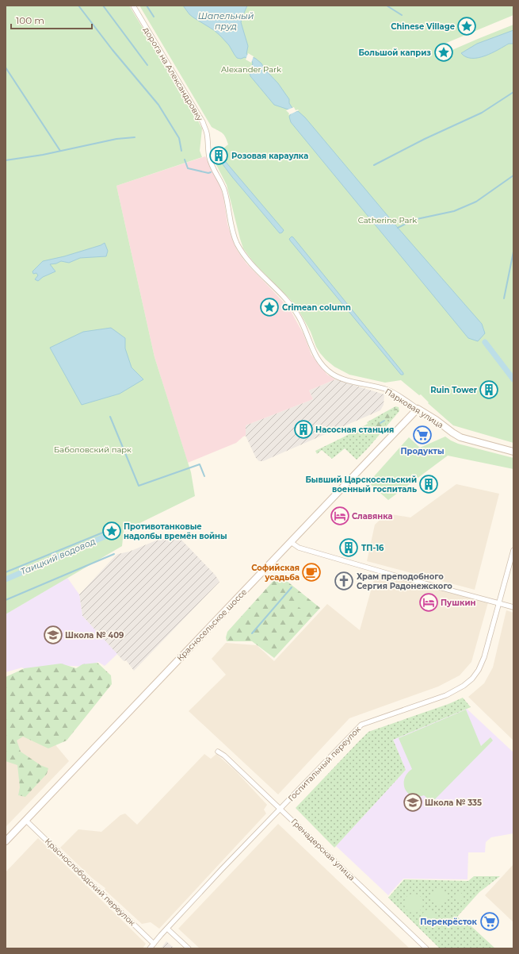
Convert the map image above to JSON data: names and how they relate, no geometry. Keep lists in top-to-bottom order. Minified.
{"streets":{"main road":["Парковая улица","Красносельское шоссе"],"street":["дорога на Александровку","Госпитальный переулок","Гренадерская улица","Краснослободский переулок"]},"crossings":[["дорога на Александровку","Парковая улица"],["Парковая улица","Красносельское шоссе"],["Красносельское шоссе","Краснослободский переулок"],["Госпитальный переулок","Гренадерская улица"],["Госпитальный переулок","Краснослободский переулок"]],"water":["Шапельный пруд","Таицкий водовод"],"parks":["Alexander Park","Catherine Park","Баболовский парк"],"places":{"place":["Chinese Village","Большой каприз","Crimean column","Противотанковые надолбы времён войны"],"building":["Розовая караулка","Ruin Tower","Насосная станция","Бывший Царскосельский военный госпиталь","ТП-16"],"supermarket":["Продукты","Перекрёсток"],"hotel":["Славянка","Пушкин"],"cafe":["Софийская усадьба"],"church":["Храм преподобного Сергия Радонежского"],"school or university":["Школа № 409","Школа № 335"]},"scale_bar":"100 m"}
